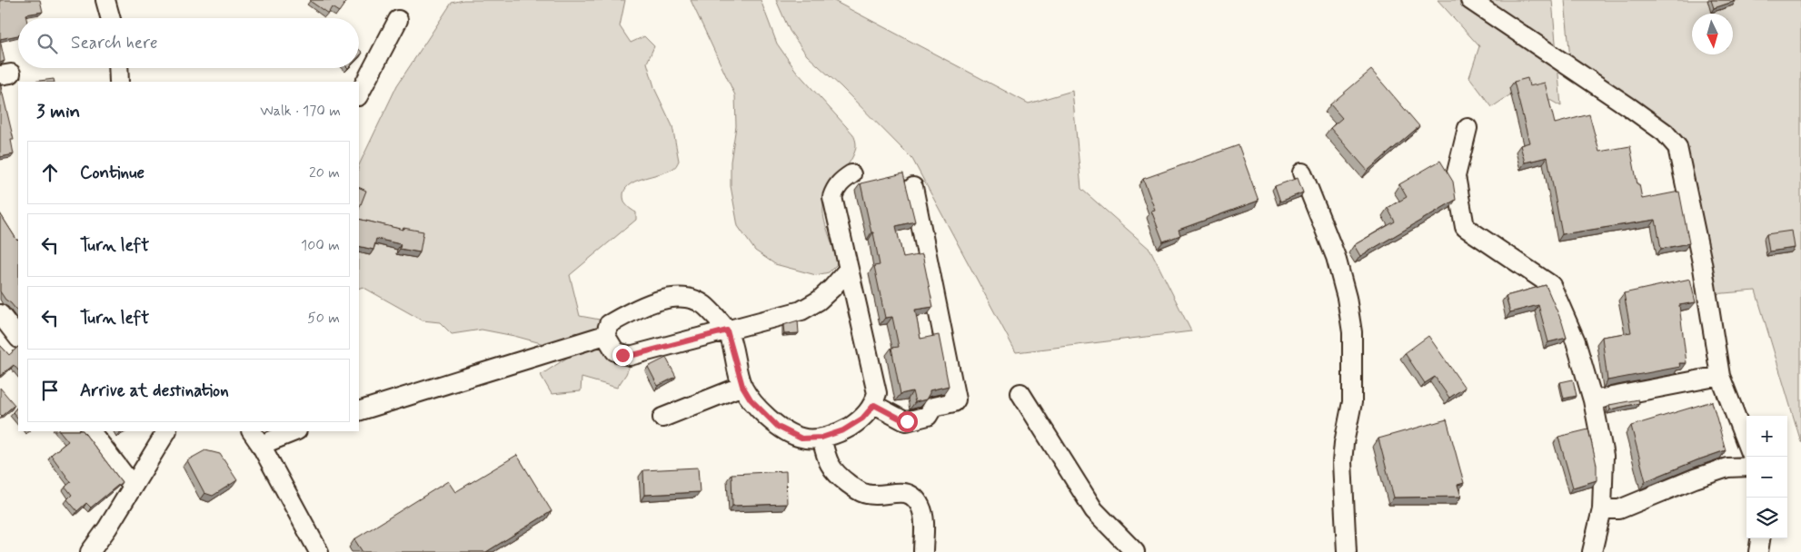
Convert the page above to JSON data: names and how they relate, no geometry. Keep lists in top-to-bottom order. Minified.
{"north":"bottom","page":{"search":"Search here","heading":["3 min","Walk · 170 m"],"list":[["Continue","20 m"],["Turn left","100 m"],["Turn left","50 m"],"Arrive at destination"],"map_buttons":["+","−"]}}
